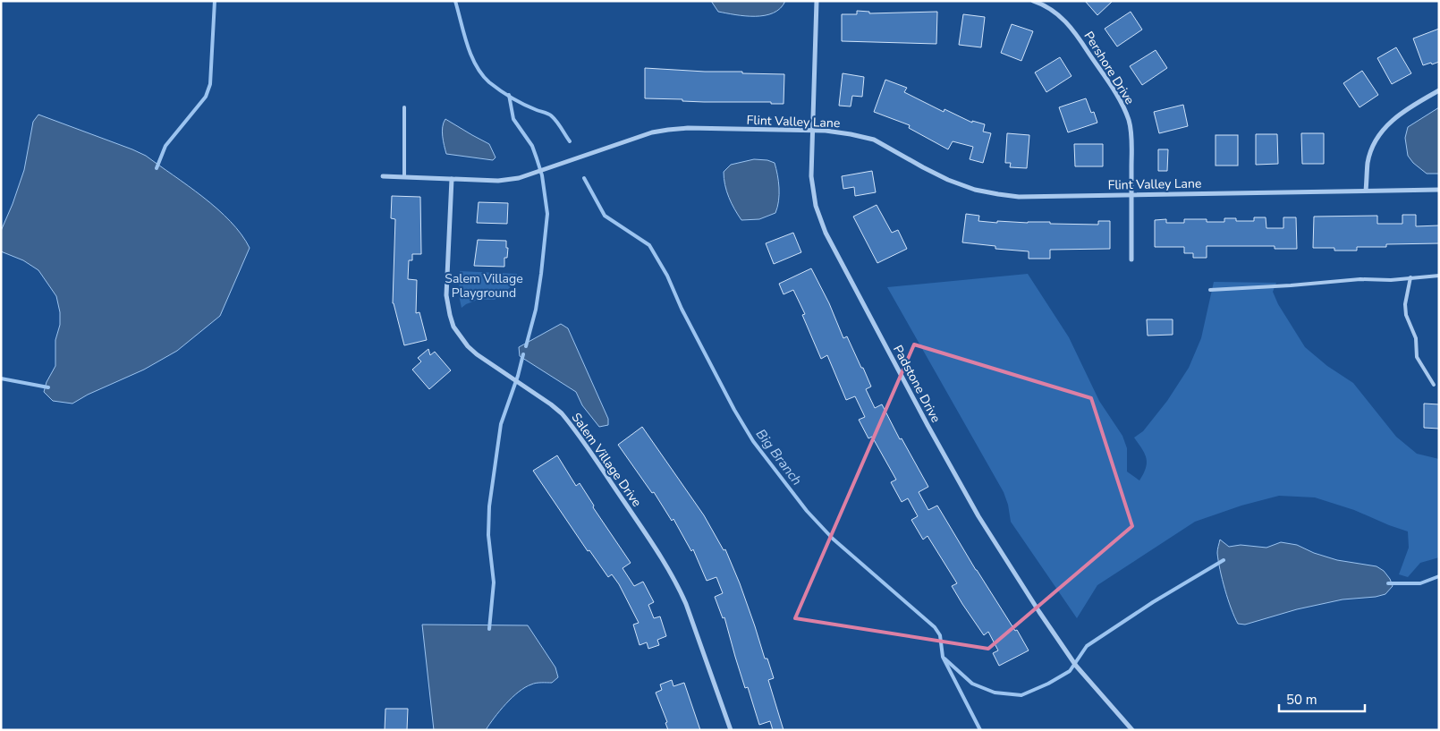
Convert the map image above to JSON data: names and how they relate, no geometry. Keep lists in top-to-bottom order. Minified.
{"streets":{"street":["Pershore Drive","Flint Valley Lane","Padstone Drive","Salem Village Drive"]},"crossings":[["Pershore Drive","Flint Valley Lane"],["Flint Valley Lane","Padstone Drive"],["Flint Valley Lane","Salem Village Drive"]],"water":["Big Branch"],"parks":["Salem Village Playground"],"scale_bar":"50 m"}
